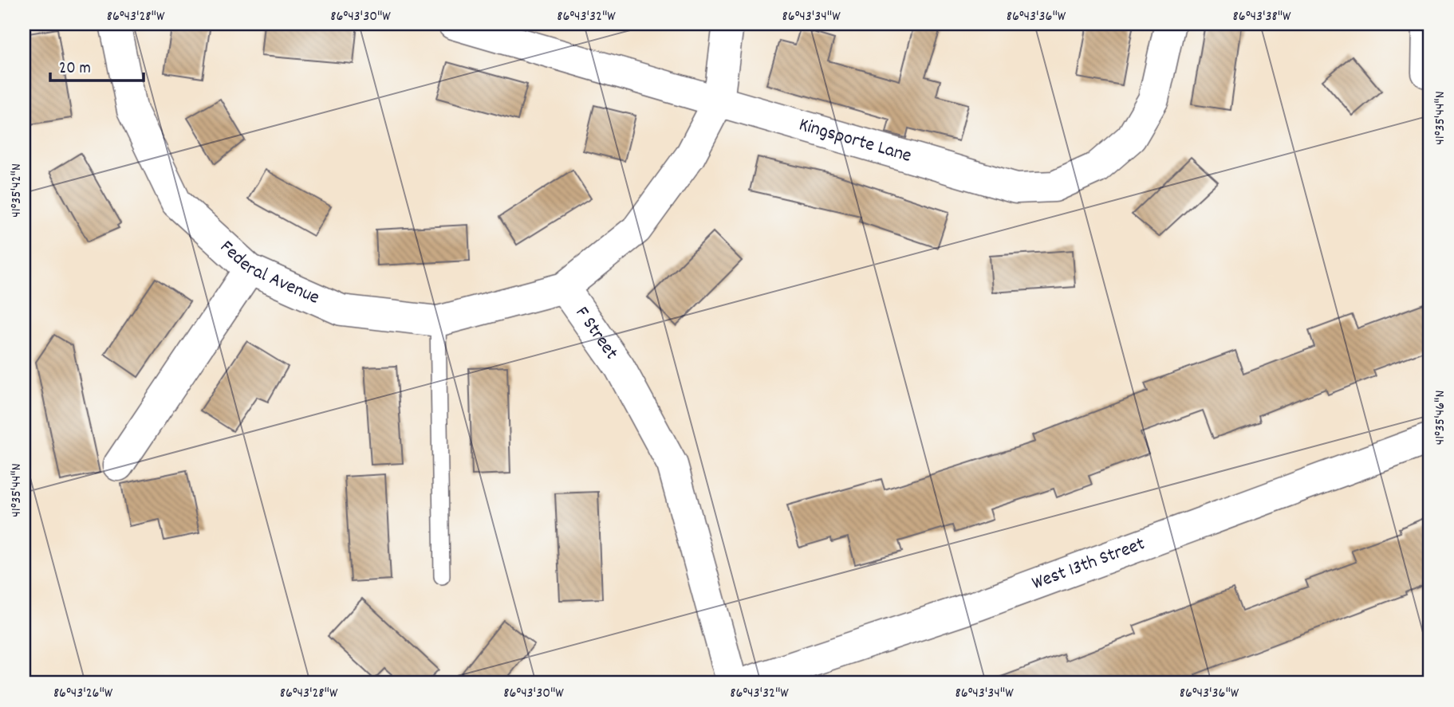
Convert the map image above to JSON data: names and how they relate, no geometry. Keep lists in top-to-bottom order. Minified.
{"streets":{"street":["Kingsporte Lane","Federal Avenue","F Street","West 13th Street"]},"crossings":[["Kingsporte Lane","F Street"],["Federal Avenue","F Street"]],"scale_bar":"20 m","coordinates":["86°43'28\"W","86°43'30\"W","86°43'32\"W","86°43'34\"W","86°43'36\"W","86°43'38\"W","41°35'44\"N","41°35'42\"N","41°35'46\"N","86°43'26\"W"]}
